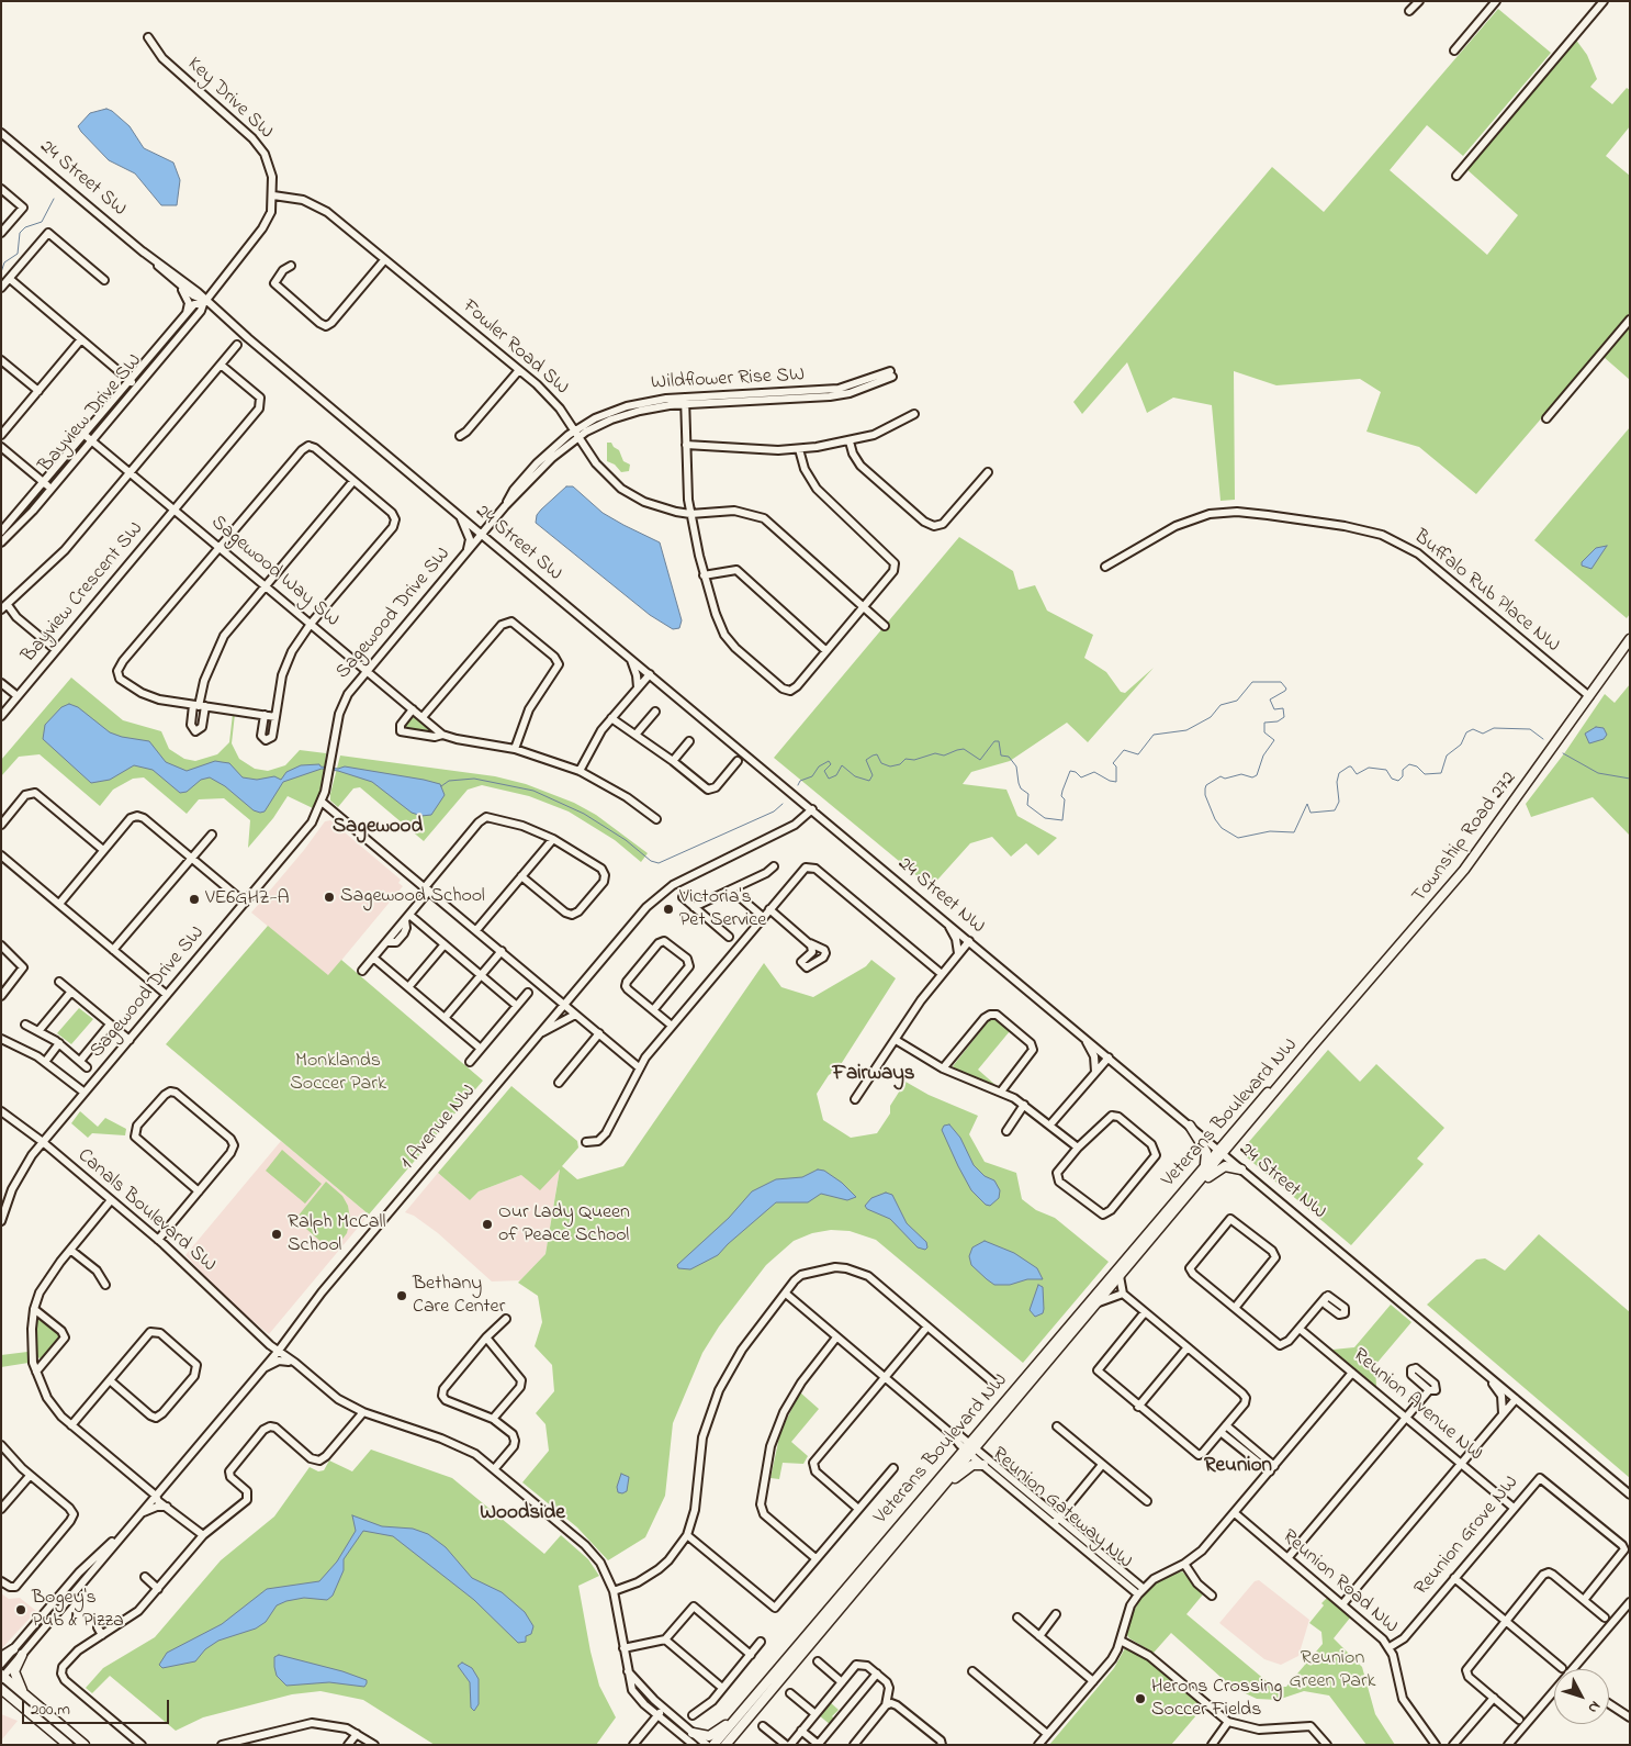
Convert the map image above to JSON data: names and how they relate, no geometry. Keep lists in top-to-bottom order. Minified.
{"streets":{"main road":["Township Road 272","Veterans Boulevard NW"],"street":["Key Drive SW","24 Street SW","Fowler Road SW","Wildflower Rise SW","Bayview Drive SW","Sagewood Way SW","Buffalo Rub Place NW","Bayview Crescent SW","Sagewood Drive SW","24 Street NW","1 Avenue NW","Canals Boulevard SW","Reunion Avenue NW","Reunion Gateway NW","Reunion Grove NW","Reunion Road NW"]},"crossings":[["Key Drive SW","24 Street SW"],["Key Drive SW","Fowler Road SW"],["Key Drive SW","Bayview Drive SW"],["24 Street SW","Wildflower Rise SW"],["24 Street SW","Bayview Drive SW"],["24 Street SW","Sagewood Drive SW"],["24 Street SW","24 Street NW"],["24 Street SW","1 Avenue NW"],["Fowler Road SW","Wildflower Rise SW"],["Wildflower Rise SW","Sagewood Drive SW"],["Bayview Drive SW","Sagewood Way SW"],["Sagewood Way SW","Bayview Crescent SW"],["Sagewood Way SW","Sagewood Drive SW"],["Buffalo Rub Place NW","Township Road 272"],["Sagewood Drive SW","Canals Boulevard SW"],["Township Road 272","Veterans Boulevard NW"],["24 Street NW","Veterans Boulevard NW"],["24 Street NW","1 Avenue NW"],["Veterans Boulevard NW","Reunion Gateway NW"],["1 Avenue NW","Canals Boulevard SW"],["Reunion Avenue NW","Reunion Grove NW"],["Reunion Grove NW","Reunion Road NW"]],"districts":["Sagewood","Fairways","Reunion","Woodside"],"parks":["Monklands Soccer Park","Reunion Green Park"],"places":["Sagewood School","VE6GHZ-A","Victoria's Pet Service","Our Lady Queen of Peace School","Ralph McCall School","Bethany Care Center","Bogey's Pub & Pizza","Herons Crossing Soccer Fields"],"scale_bar":"200 m","north":"bottom right"}
